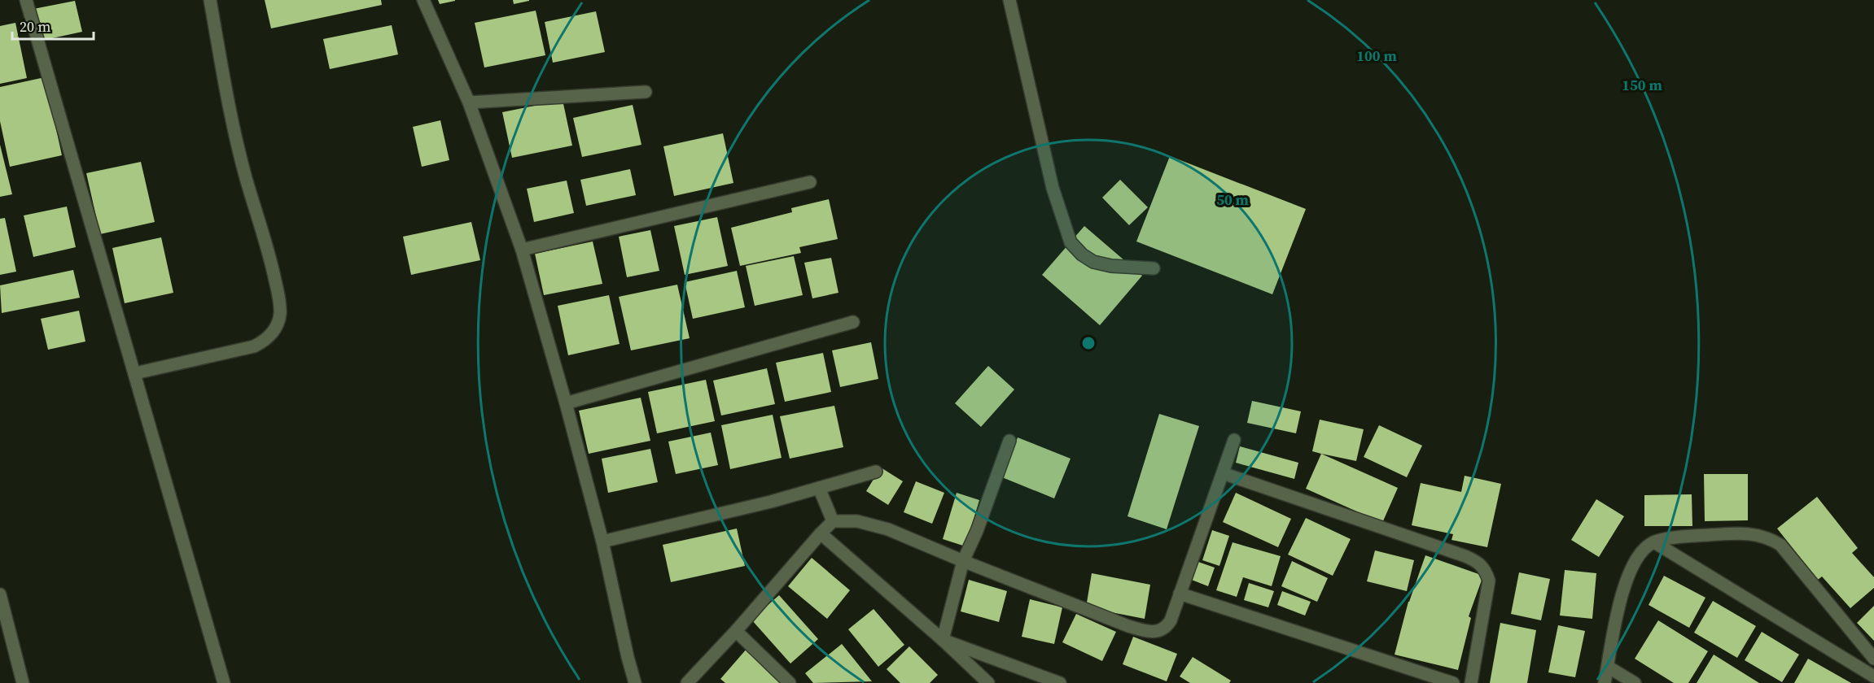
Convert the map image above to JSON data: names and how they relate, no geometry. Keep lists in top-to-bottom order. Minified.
{"scale_bar":"20 m","rings":["100 m","150 m","50 m"]}
